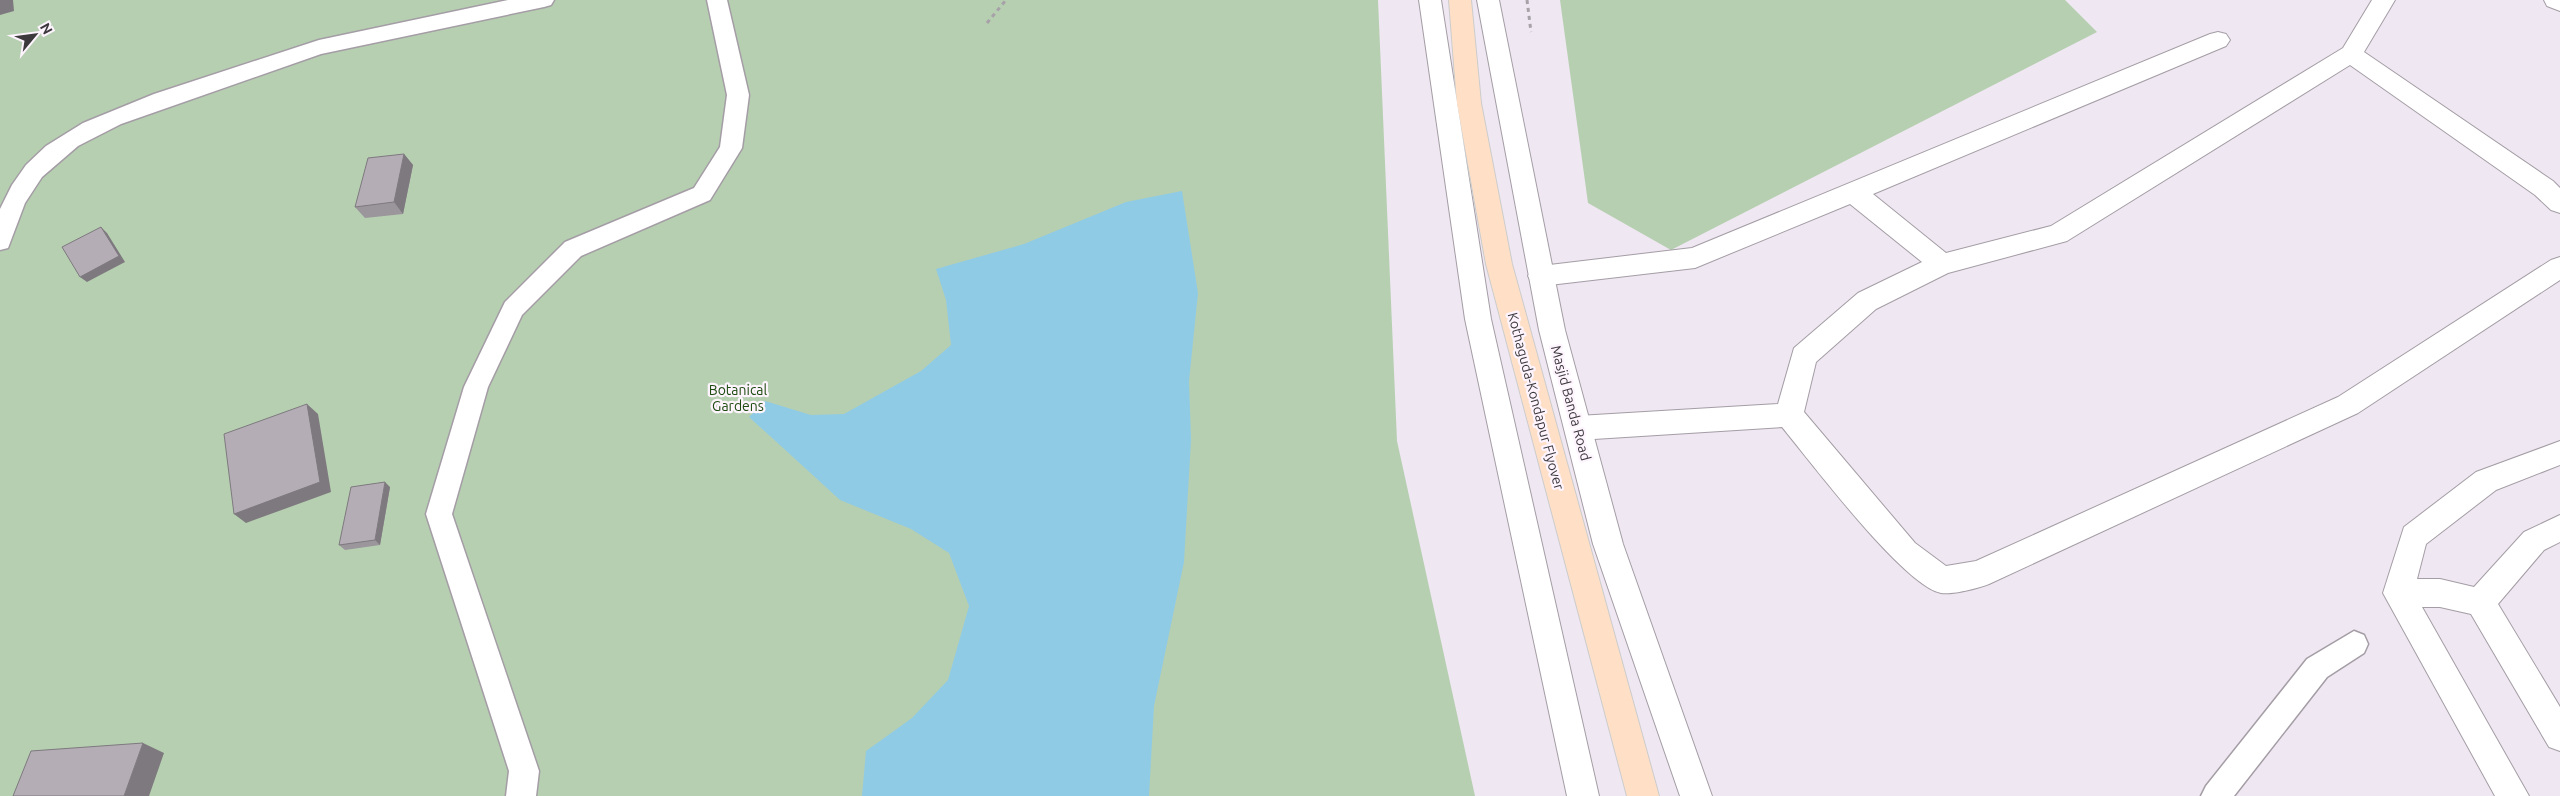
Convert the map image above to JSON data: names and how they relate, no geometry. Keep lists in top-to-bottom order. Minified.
{"streets":{"main road":["Kothaguda-Kondapur Flyover"],"street":["Masjid Banda Road"]},"parks":["Botanical Gardens"],"north":"top right"}
